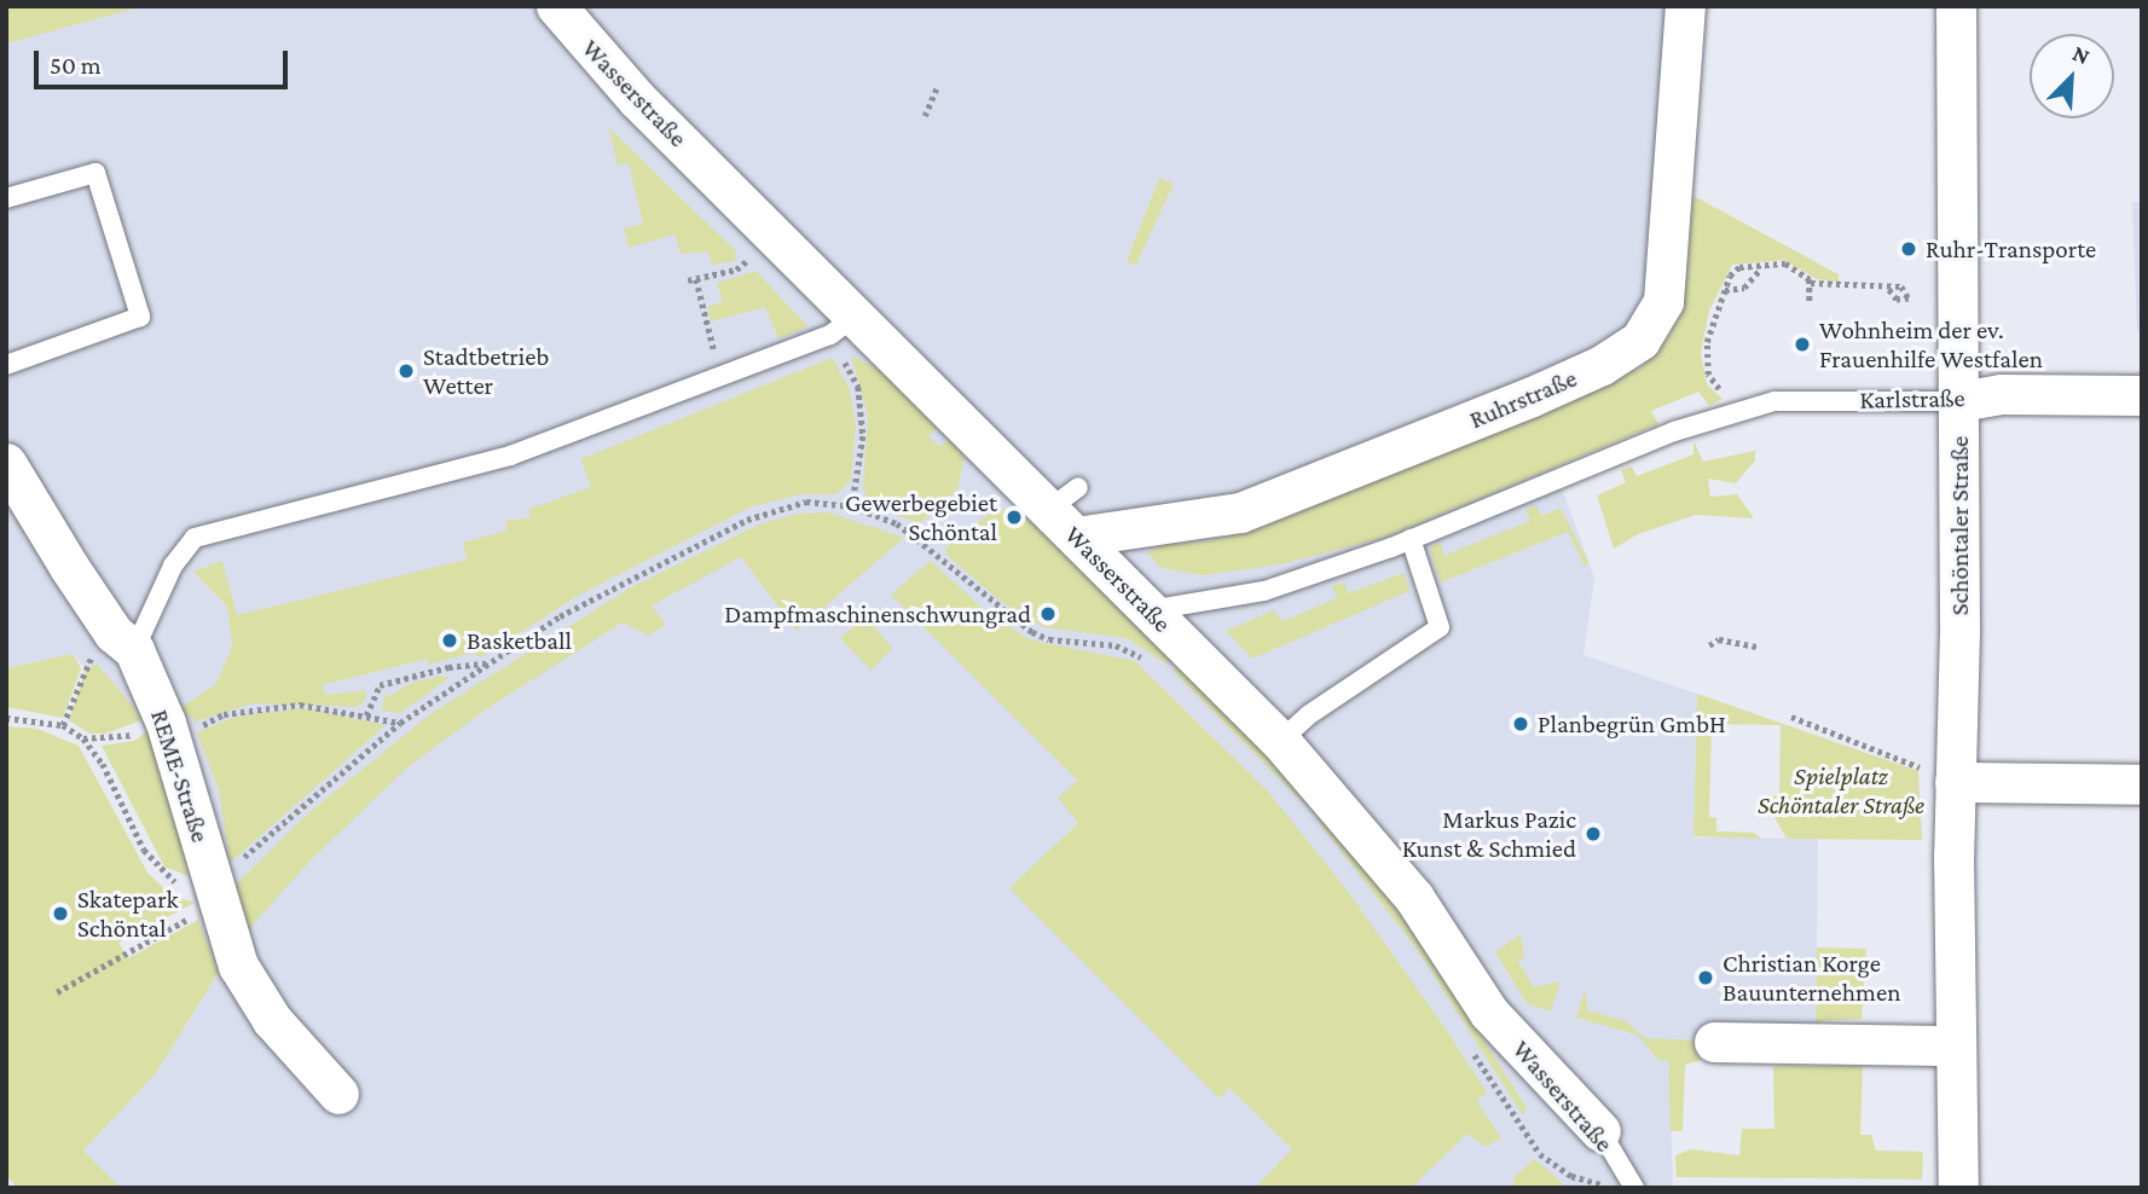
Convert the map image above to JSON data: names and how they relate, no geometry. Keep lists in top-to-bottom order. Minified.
{"streets":{"street":["Wasserstraße","Ruhrstraße","Karlstraße","Schöntaler Straße","REME-Straße"]},"crossings":[["Wasserstraße","Ruhrstraße"],["Wasserstraße","Karlstraße"],["Karlstraße","Schöntaler Straße"]],"parks":["Spielplatz Schöntaler Straße"],"places":["Ruhr-Transporte","Wohnheim der ev. Frauenhilfe Westfalen","Stadtbetrieb Wetter","Gewerbegebiet Schöntal","Dampfmaschinenschwungrad","Basketball","Planbegrün GmbH","Markus Pazic Kunst & Schmied","Skatepark Schöntal","Christian Korge Bauunternehmen"],"scale_bar":"50 m","north":"top right"}
